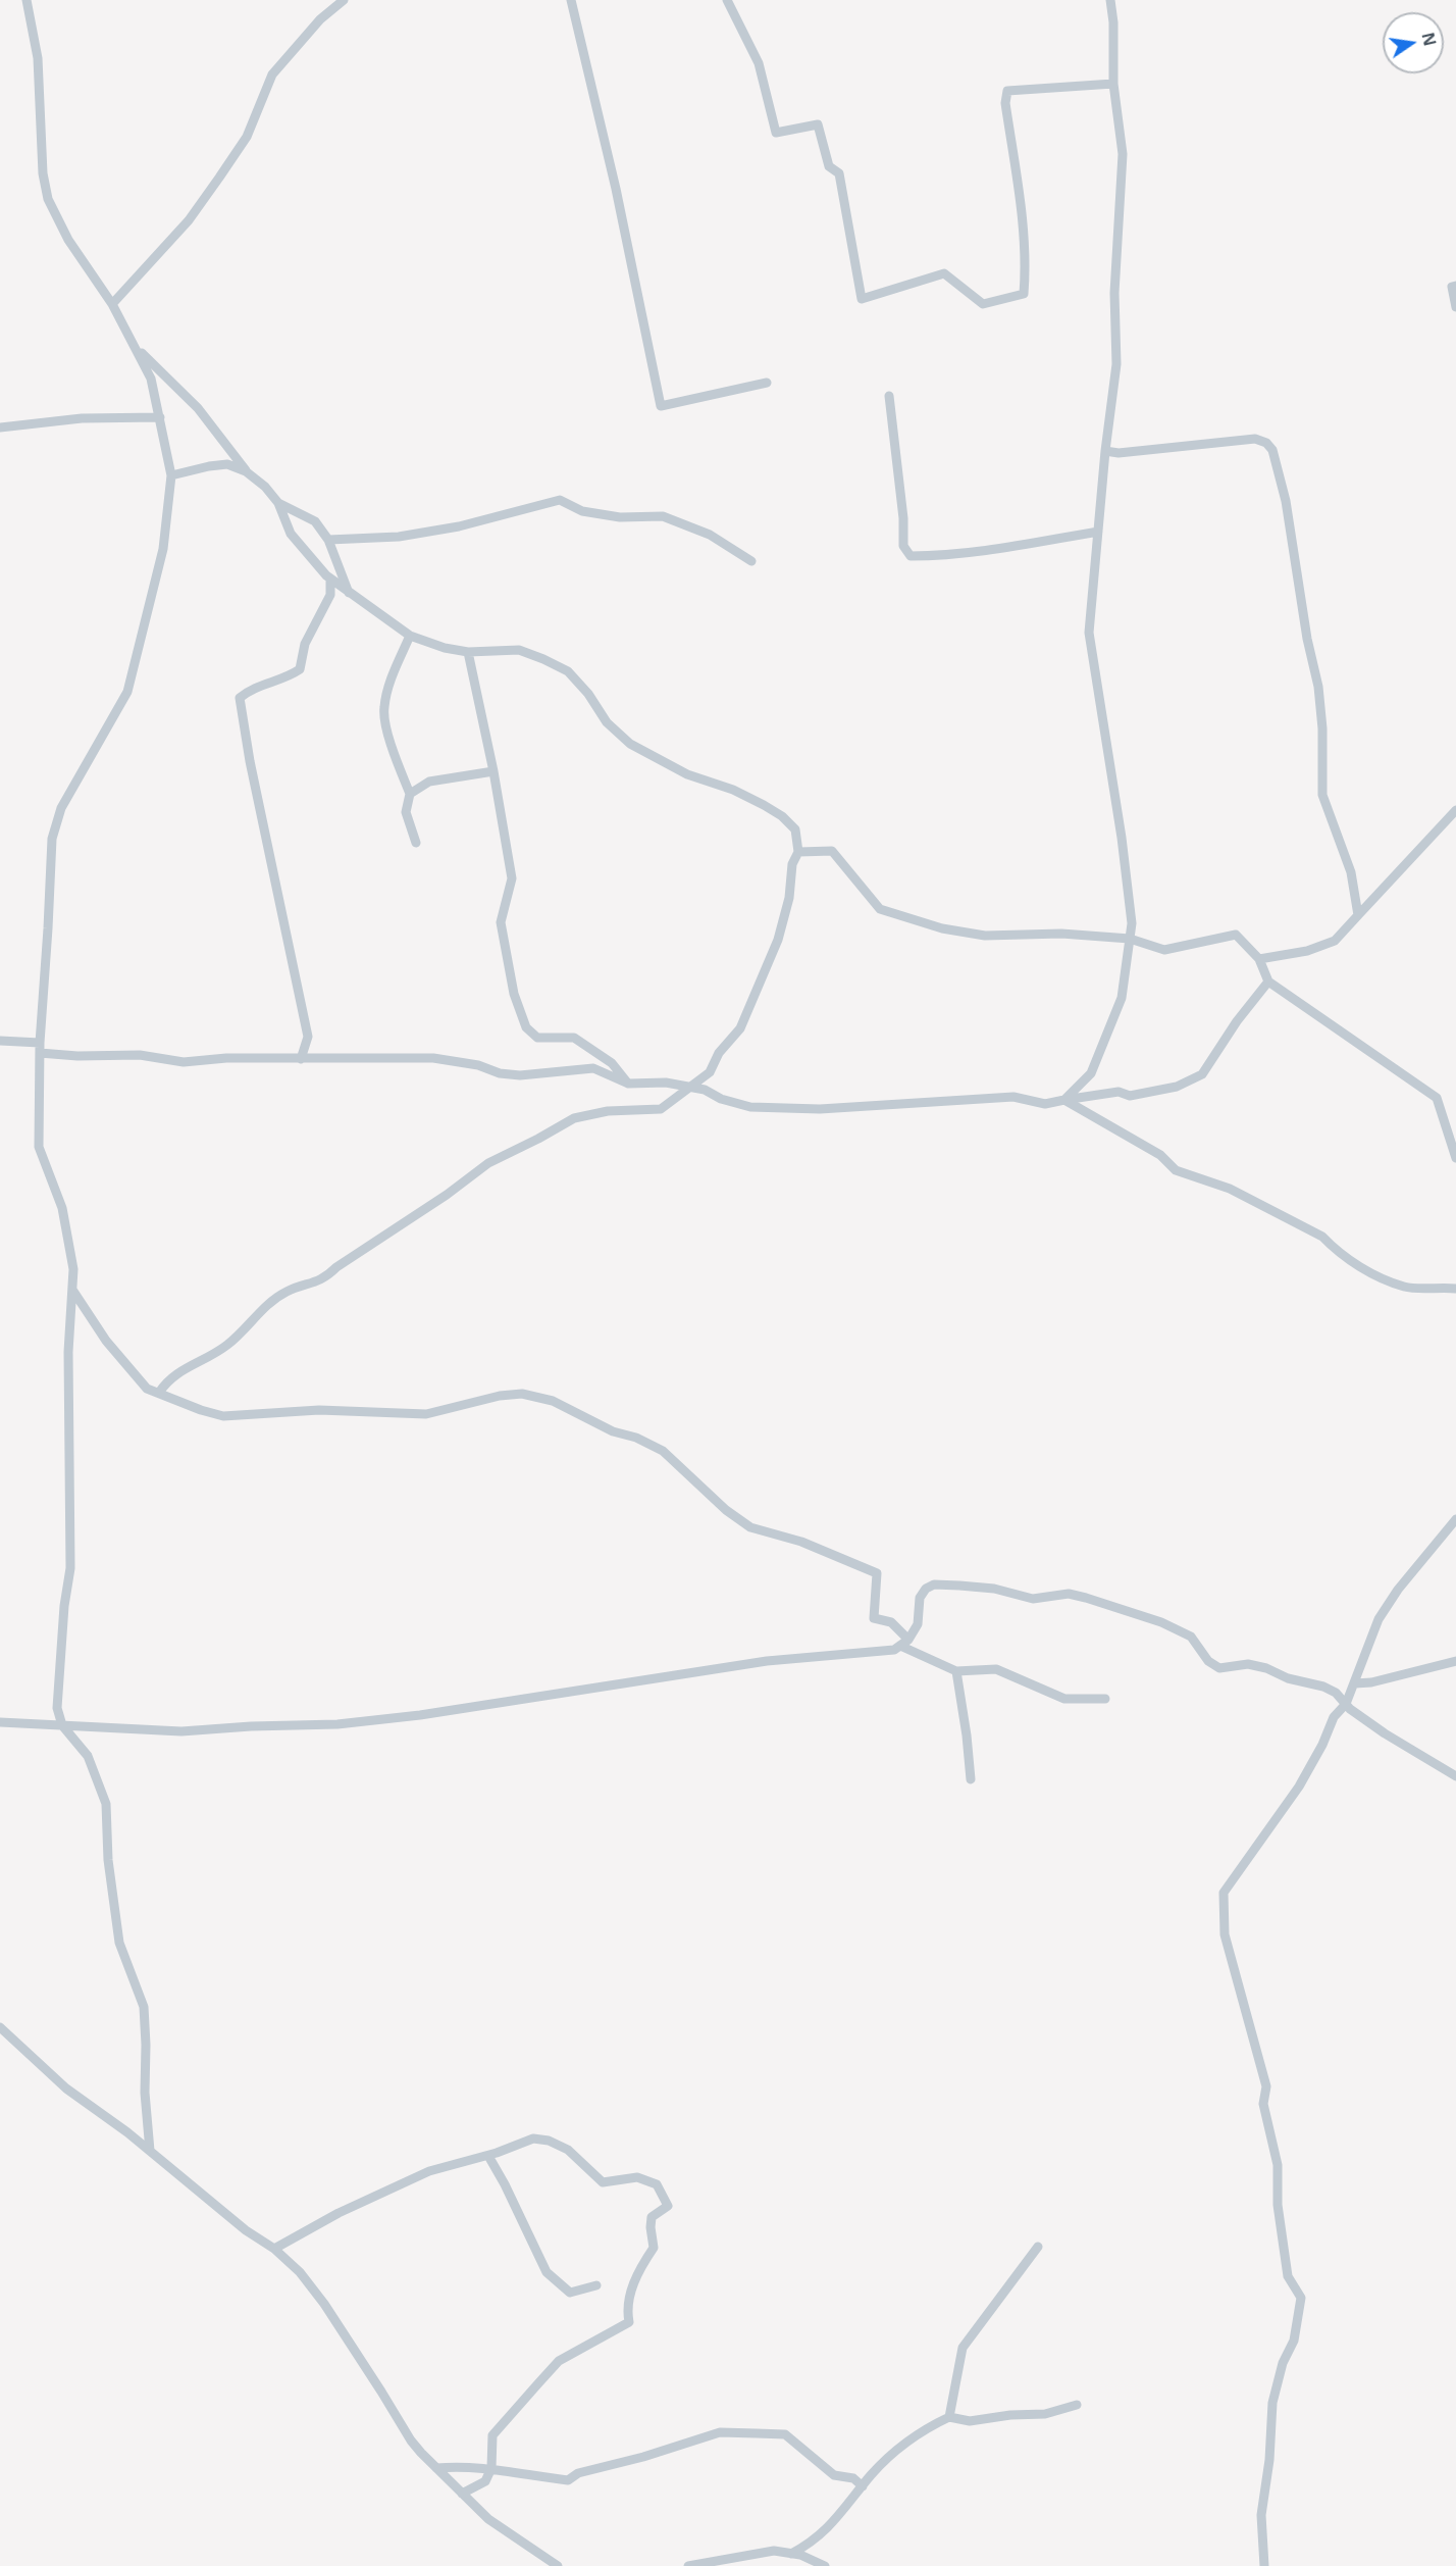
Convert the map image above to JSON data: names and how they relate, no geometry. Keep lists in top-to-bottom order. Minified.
{"north":"right"}
